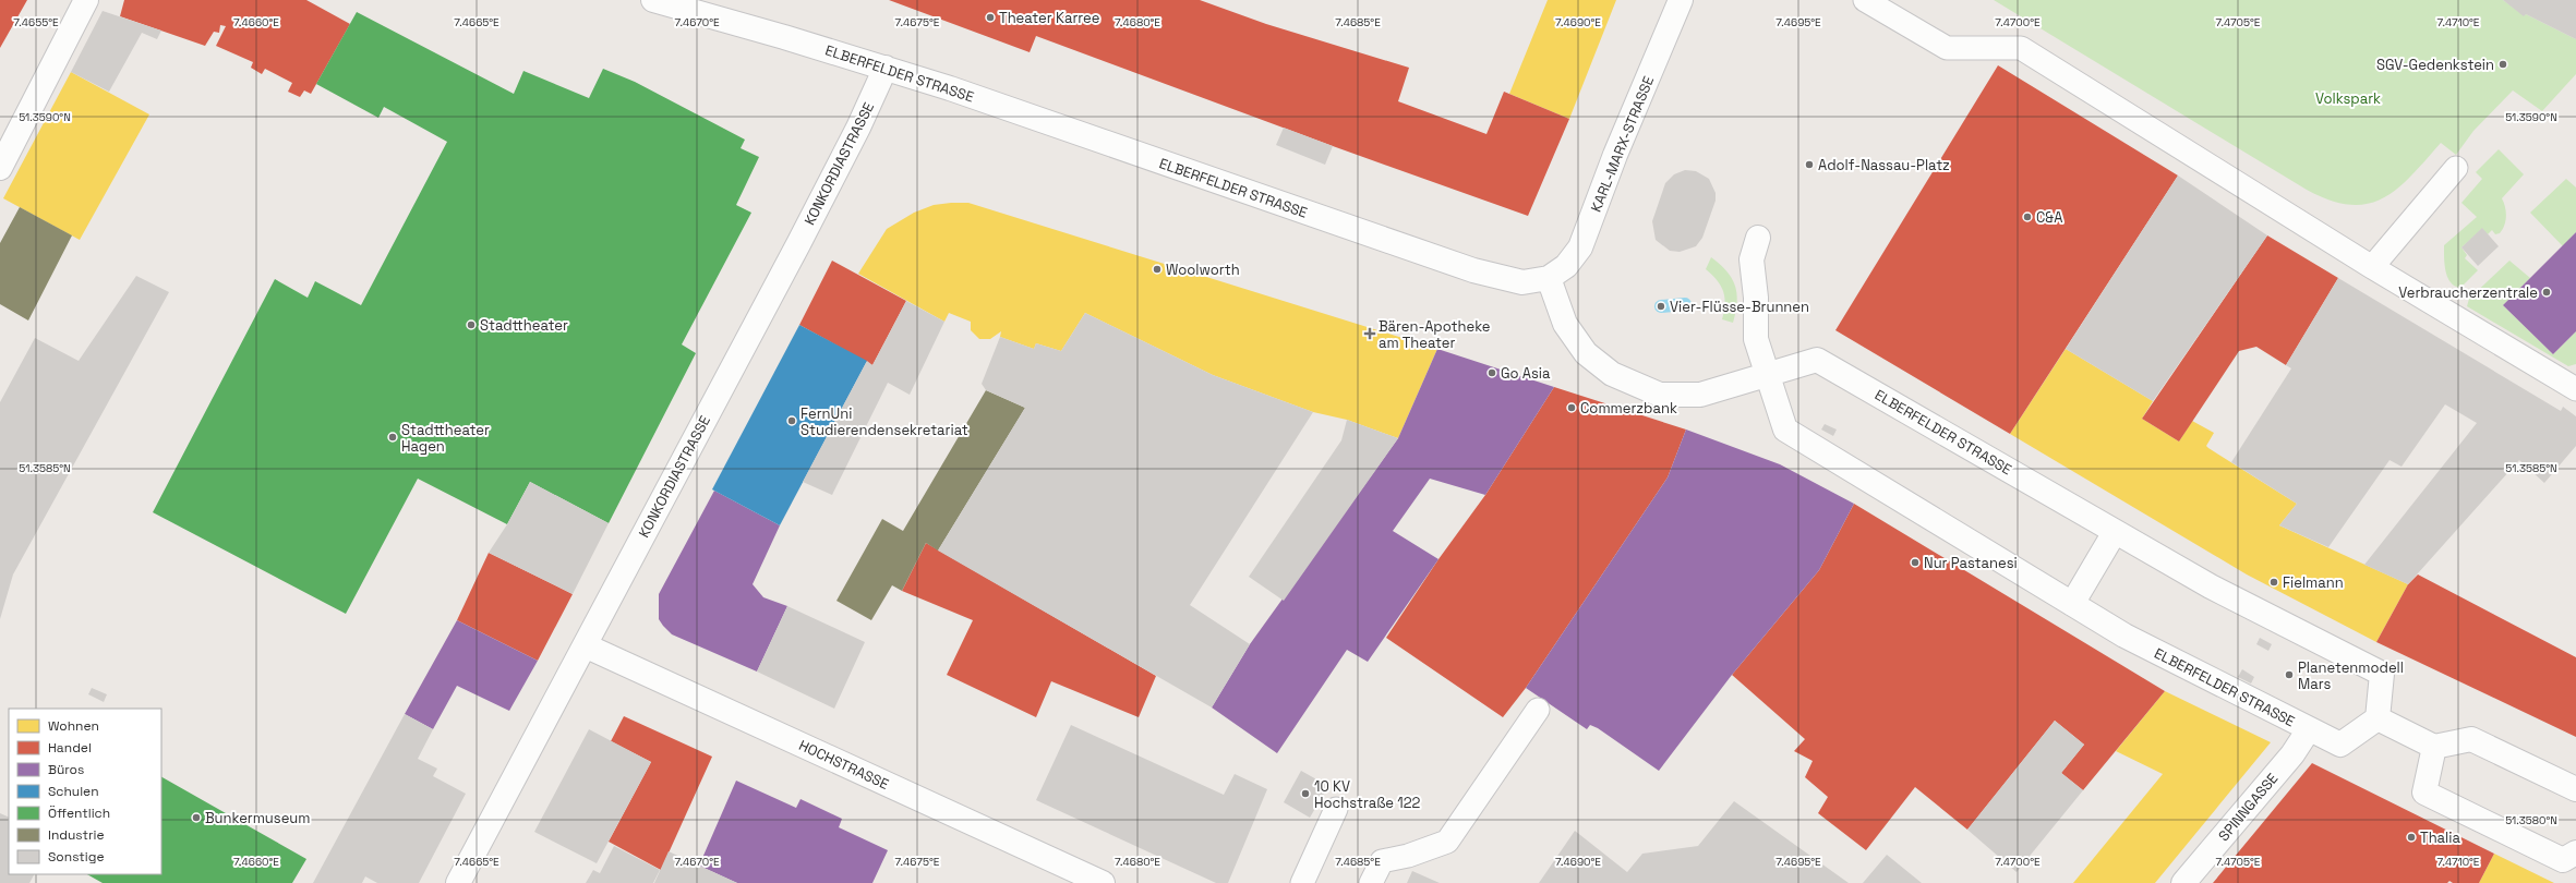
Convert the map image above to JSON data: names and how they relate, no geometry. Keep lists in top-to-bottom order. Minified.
{"streets":{"street":["ELBERFELDER STRASSE","KARL-MARX-STRASSE","KONKORDIASTRASSE","HOCHSTRASSE","SPINNGASSE"]},"crossings":[["ELBERFELDER STRASSE","KARL-MARX-STRASSE"],["ELBERFELDER STRASSE","KONKORDIASTRASSE"],["ELBERFELDER STRASSE","SPINNGASSE"],["KONKORDIASTRASSE","HOCHSTRASSE"]],"parks":["Volkspark"],"places":{"other":["Theater Karree","SGV-Gedenkstein","Adolf-Nassau-Platz","C&A","Woolworth","Verbraucherzentrale","Vier-Flüsse-Brunnen","Stadttheater","Go Asia","Commerzbank","FernUni Studierendensekretariat","Stadttheater Hagen","Nur Pastanesi","Fielmann","Planetenmodell Mars","10 KV Hochstraße 122","Bunkermuseum","Thalia"],"health":["Bären-Apotheke am Theater"]},"legend":["Wohnen","Handel","Büros","Schulen","Öffentlich","Industrie","Sonstige"],"coordinates":["7.4655°E","7.4660°E","7.4665°E","7.4670°E","7.4675°E","7.4680°E","7.4685°E","7.4690°E","7.4695°E","7.4700°E","7.4705°E","7.4710°E","51.3590°N","51.3585°N","51.3580°N"]}
